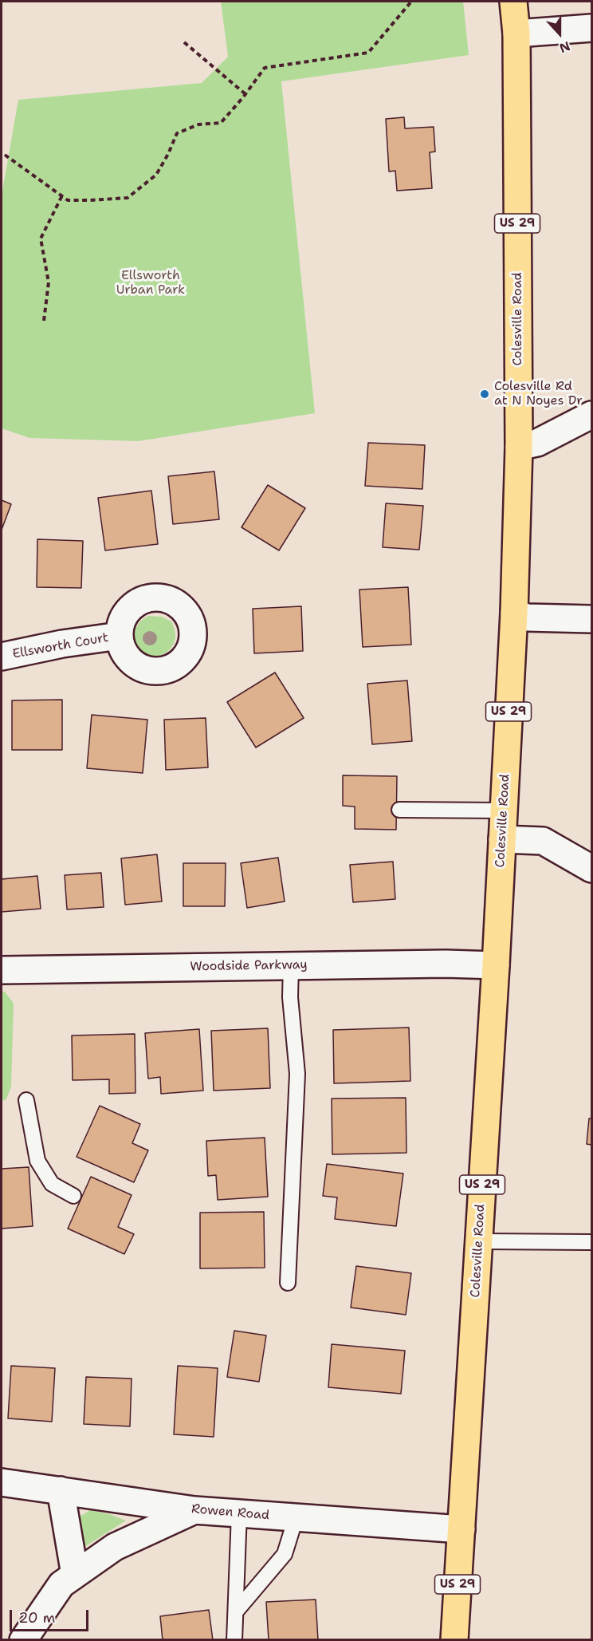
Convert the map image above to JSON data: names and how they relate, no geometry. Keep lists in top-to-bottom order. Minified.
{"streets":{"highway":["US 29","Colesville Road"],"street":["Ellsworth Court","Woodside Parkway","Rowen Road"]},"crossings":[["Colesville Road","Woodside Parkway"],["Colesville Road","Rowen Road"]],"parks":["Ellsworth Urban Park"],"places":["Colesville Rd at N Noyes Dr"],"scale_bar":"20 m","north":"bottom"}
